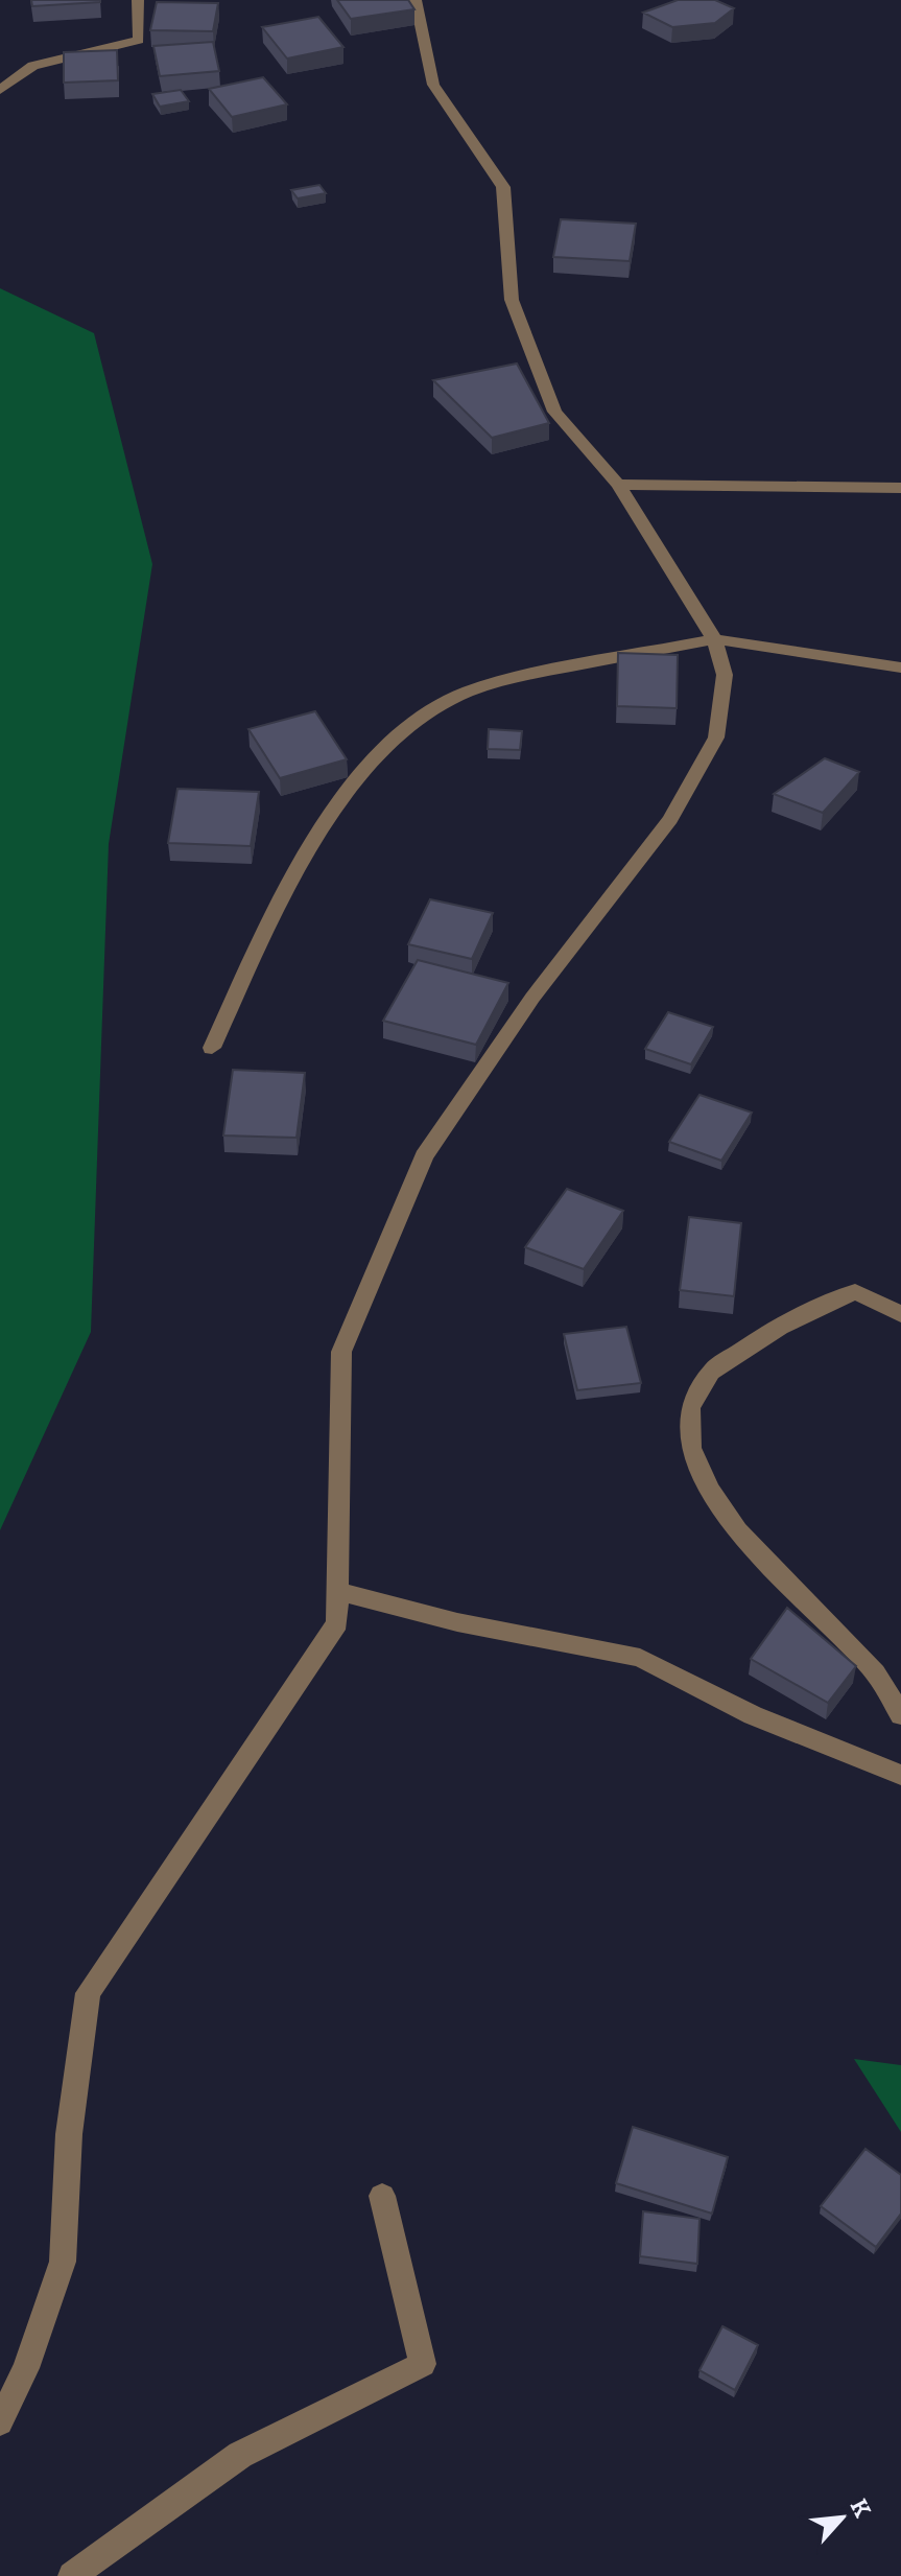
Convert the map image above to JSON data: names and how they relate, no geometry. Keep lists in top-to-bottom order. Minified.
{"north":"top right"}
